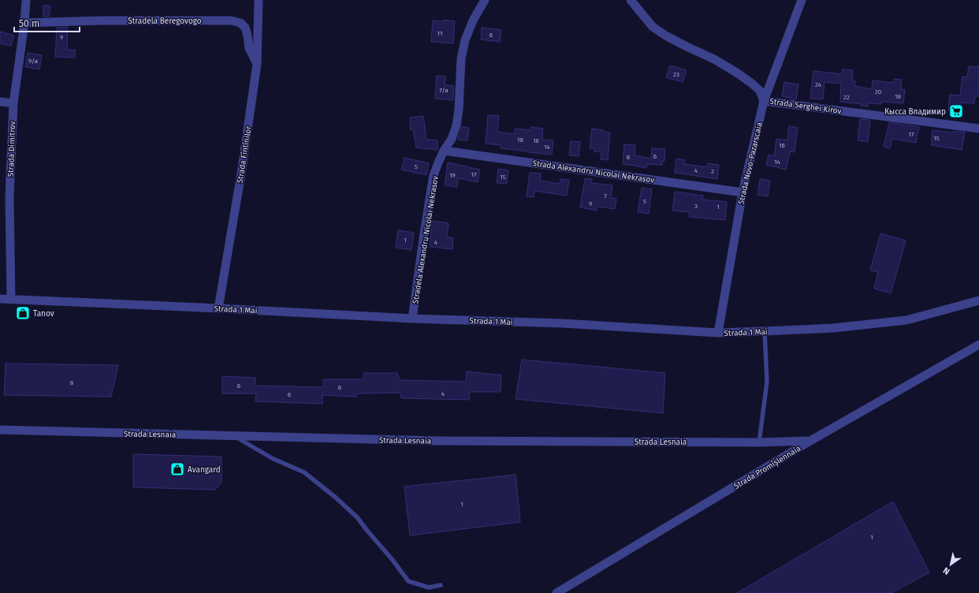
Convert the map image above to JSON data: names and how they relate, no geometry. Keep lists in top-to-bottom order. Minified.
{"streets":{"street":["Stradela Beregovogo","Strada Serghei Kirov","Strada Dimitrov","Strada Fîntînilor","Strada Novo-Pazarscaia","Strada Alexandru Nicolai Nekrasov","Stradela Alexandru Nicolai Nekrasov","Strada 1 Mai","Strada Lesnaia","Strada Promîșlennaia"]},"crossings":[["Stradela Beregovogo","Strada Dimitrov"],["Stradela Beregovogo","Strada Fîntînilor"],["Strada Serghei Kirov","Strada Novo-Pazarscaia"],["Strada Dimitrov","Strada 1 Mai"],["Strada Fîntînilor","Strada 1 Mai"],["Strada Novo-Pazarscaia","Strada Alexandru Nicolai Nekrasov"],["Strada Novo-Pazarscaia","Strada 1 Mai"],["Strada Alexandru Nicolai Nekrasov","Stradela Alexandru Nicolai Nekrasov"],["Stradela Alexandru Nicolai Nekrasov","Strada 1 Mai"],["Strada Lesnaia","Strada Promîșlennaia"]],"places":{"supermarket":["Кысса Владимир"],"shop":["Tanov","Avangard"]},"house_numbers":["11","6","9","9/a","23","24","7/a","20","18","22","17","15","18","16","16","14","6","8","14","5","4","2","17","19","15","7","5","9","3","1","1","4","8","6","6","4","6","1","1"],"scale_bar":"50 m","north":"bottom left"}
